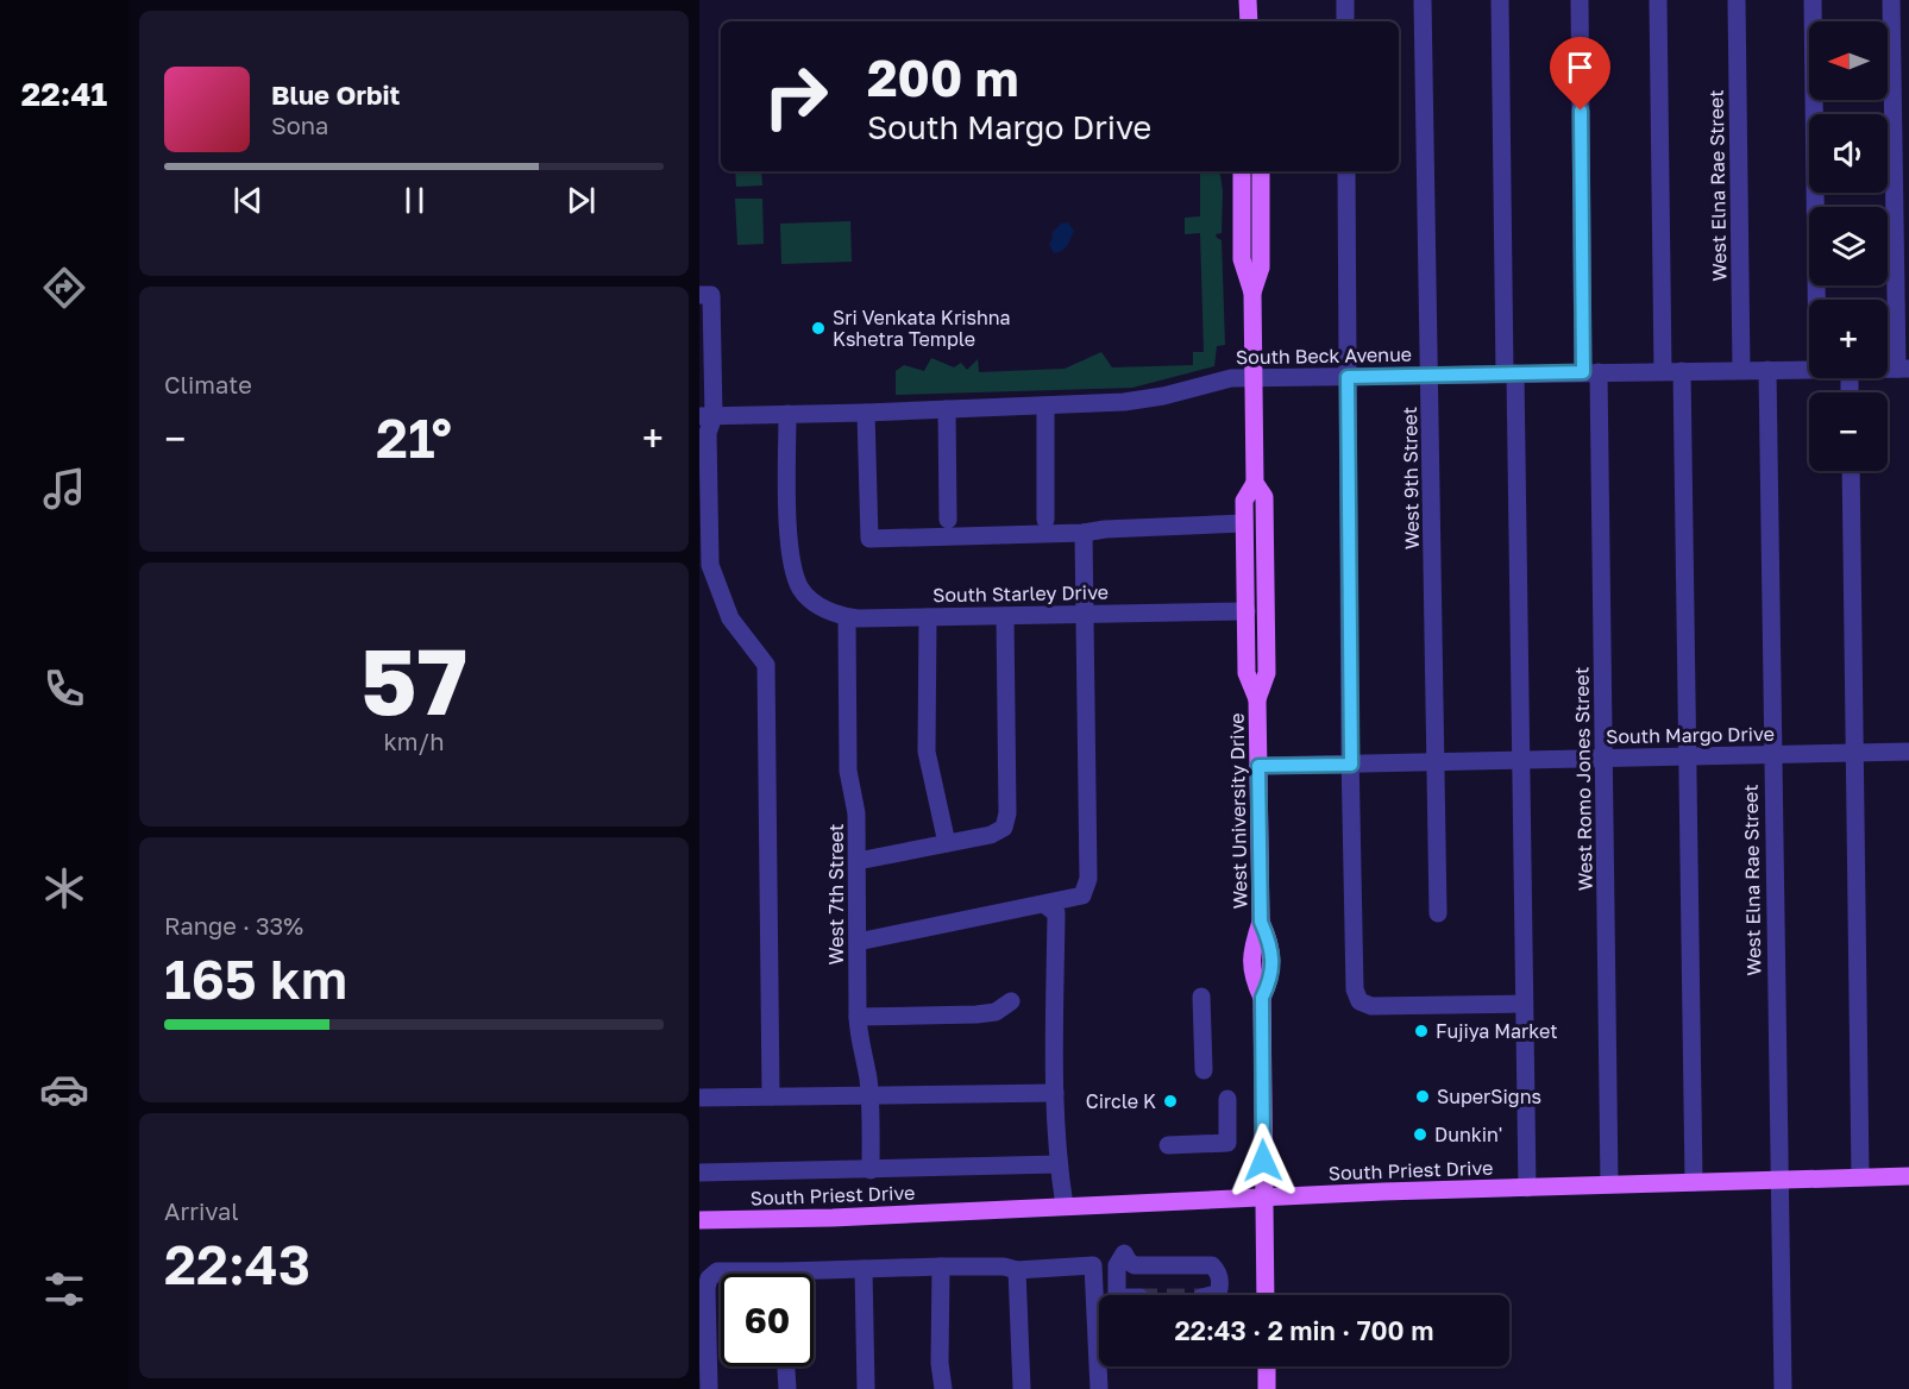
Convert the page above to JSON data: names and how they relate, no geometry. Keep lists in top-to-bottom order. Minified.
{"streets":{"main road":["West University Drive","South Priest Drive"],"street":["West Elna Rae Street","South Beck Avenue","West 9th Street","South Starley Drive","South Margo Drive","West Romo Jones Street","West 7th Street"]},"crossings":[["West Elna Rae Street","South Beck Avenue"],["West Elna Rae Street","South Margo Drive"],["West Elna Rae Street","South Priest Drive"],["South Beck Avenue","West 9th Street"],["South Beck Avenue","South Starley Drive"],["South Beck Avenue","West Romo Jones Street"],["South Beck Avenue","West University Drive"],["West 9th Street","South Margo Drive"],["South Starley Drive","West University Drive"],["South Starley Drive","West 7th Street"],["South Margo Drive","West Romo Jones Street"],["South Margo Drive","West University Drive"],["West Romo Jones Street","South Priest Drive"],["West University Drive","South Priest Drive"],["West 7th Street","South Priest Drive"]],"places":["Sri Venkata Krishna Kshetra Temple","Fujiya Market","SuperSigns","Circle K","Dunkin'"],"north":"left","page":{"tabs":"22:41","map_buttons":["+","−"],"turn":["200 m","South Margo Drive"],"song":["Blue Orbit","Sona"],"tile":["Climate",["57","km/h"],["Range · 33%","165 km"],["Arrival","22:43"]],"heat":["−","21°","+"],"limit":"60","trip":"22:43 · 2 min · 700 m"}}
